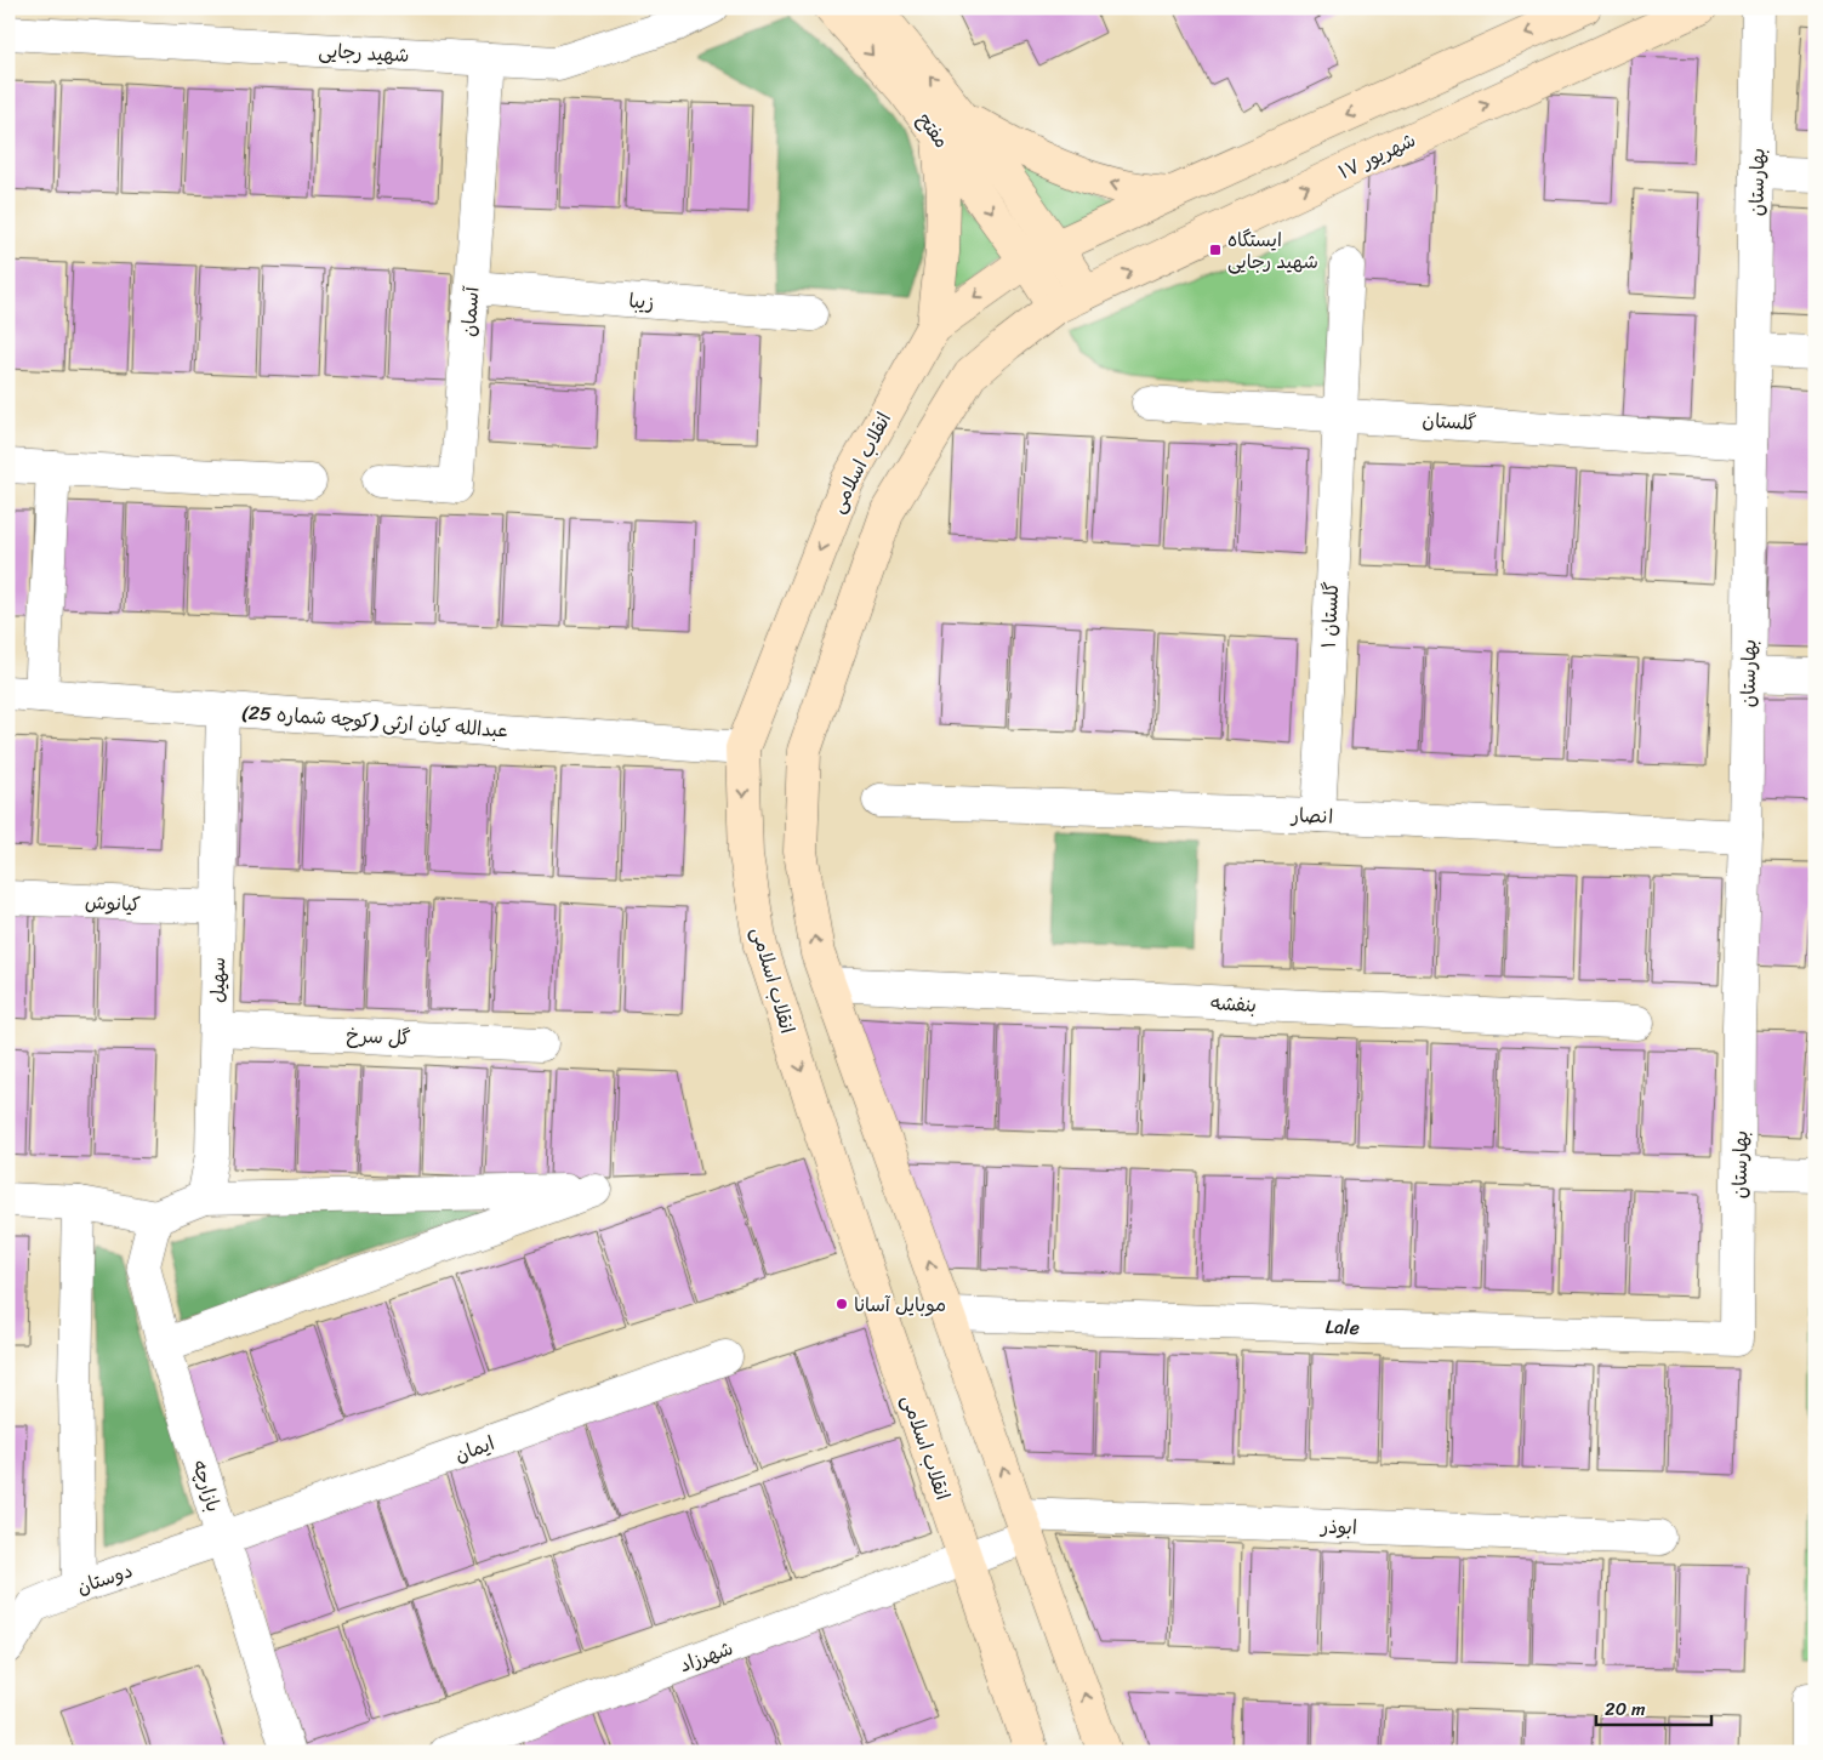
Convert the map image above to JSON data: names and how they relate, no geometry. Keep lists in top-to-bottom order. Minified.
{"streets":{"main road":["مفتح","۱۷ شهریور","انقلاب اسلامی"],"street":["شهید رجایی","بهارستان","زیبا","آسمان","گلستان","گلستان ۱","عبدالله کیان ارثی (کوچه شماره 25)","انصار","کیانوش","سهیل","بنفشه","گل سرخ","Lale","ایمان","بازارچه","ابوذر","دوستان","شهرزاد"]},"crossings":[["شهید رجایی","آسمان"],["مفتح","۱۷ شهریور"],["مفتح","انقلاب اسلامی"],["بهارستان","گلستان"],["بهارستان","انصار"],["بهارستان","Lale"],["زیبا","آسمان"],["گلستان","گلستان ۱"],["انقلاب اسلامی","عبدالله کیان ارثی (کوچه شماره 25)"],["انقلاب اسلامی","شهرزاد"],["گلستان ۱","انصار"],["عبدالله کیان ارثی (کوچه شماره 25)","سهیل"],["کیانوش","سهیل"],["سهیل","گل سرخ"],["ایمان","بازارچه"],["ایمان","دوستان"],["بازارچه","دوستان"],["ابوذر","شهرزاد"]],"places":{"transit":["ایستگاه شهید رجایی"],"other":["موبایل آسانا"]},"scale_bar":"20 m"}
